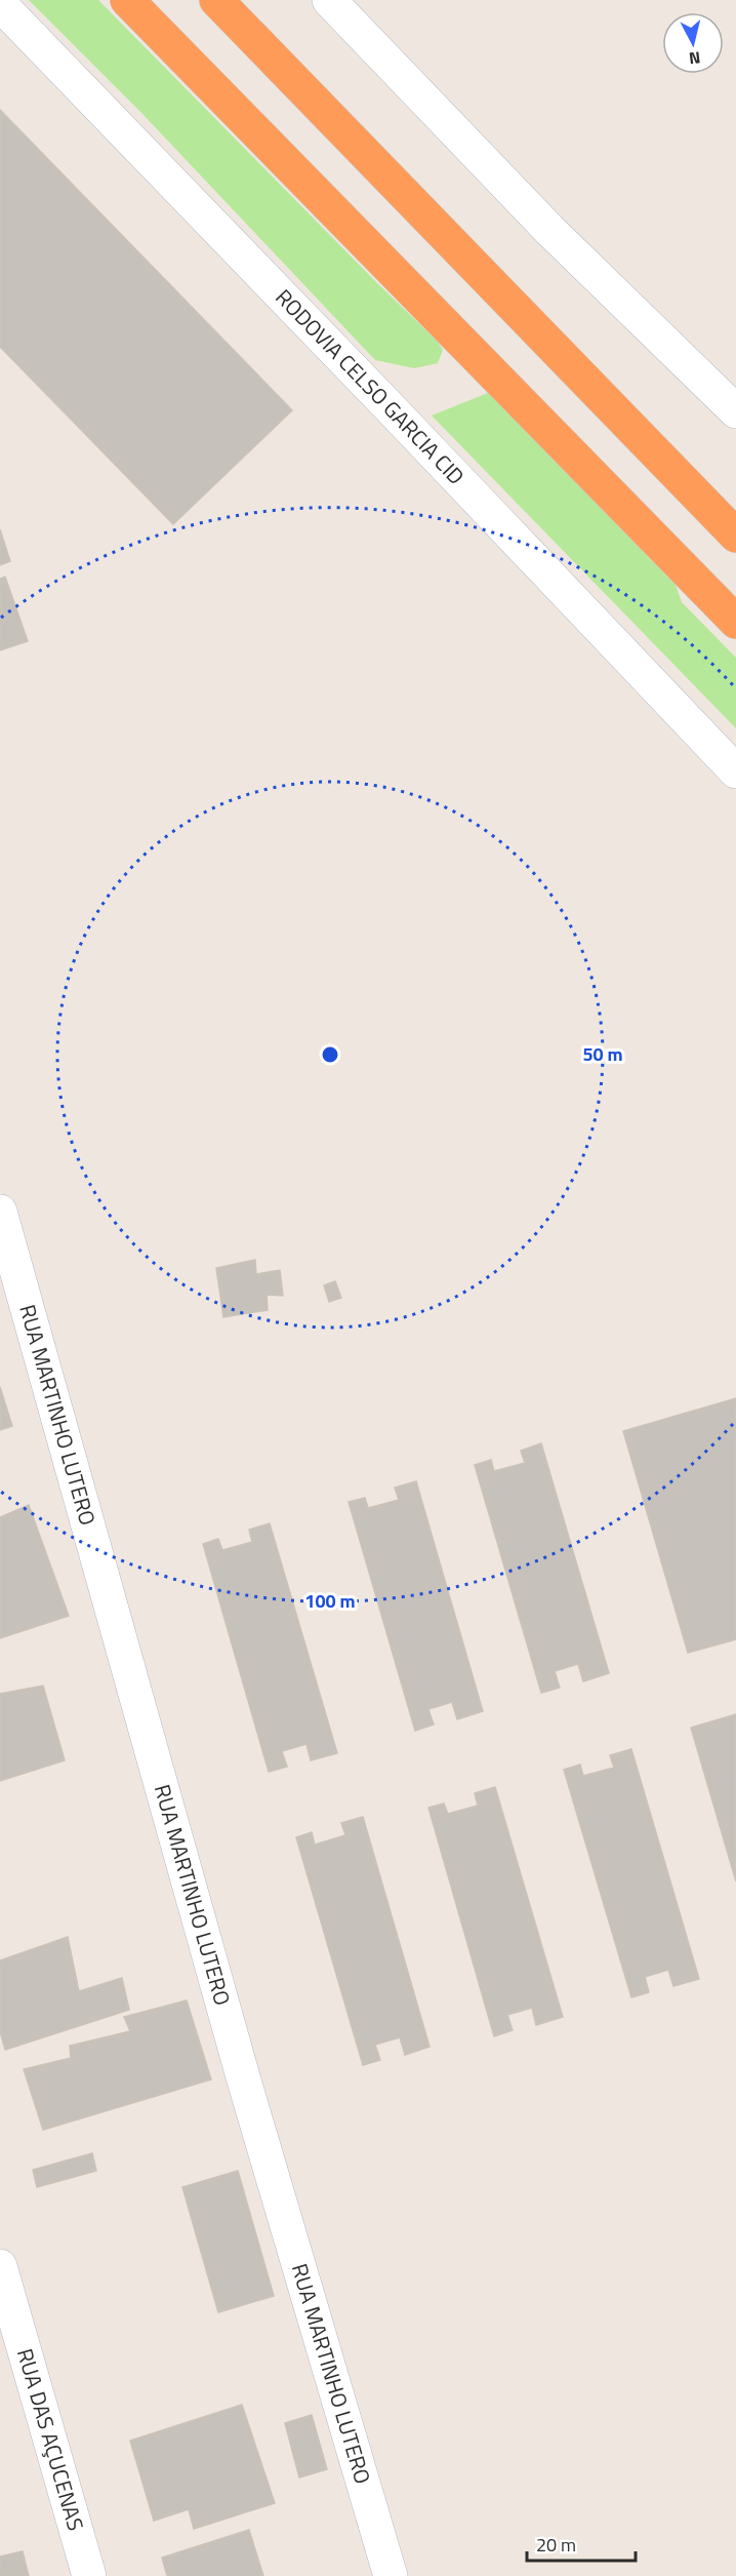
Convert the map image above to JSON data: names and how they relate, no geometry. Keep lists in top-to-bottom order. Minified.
{"streets":{"street":["RODOVIA CELSO GARCIA CID","RUA MARTINHO LUTERO","RUA DAS AÇUCENAS"]},"scale_bar":"20 m","north":"bottom","rings":["50 m","100 m"]}
